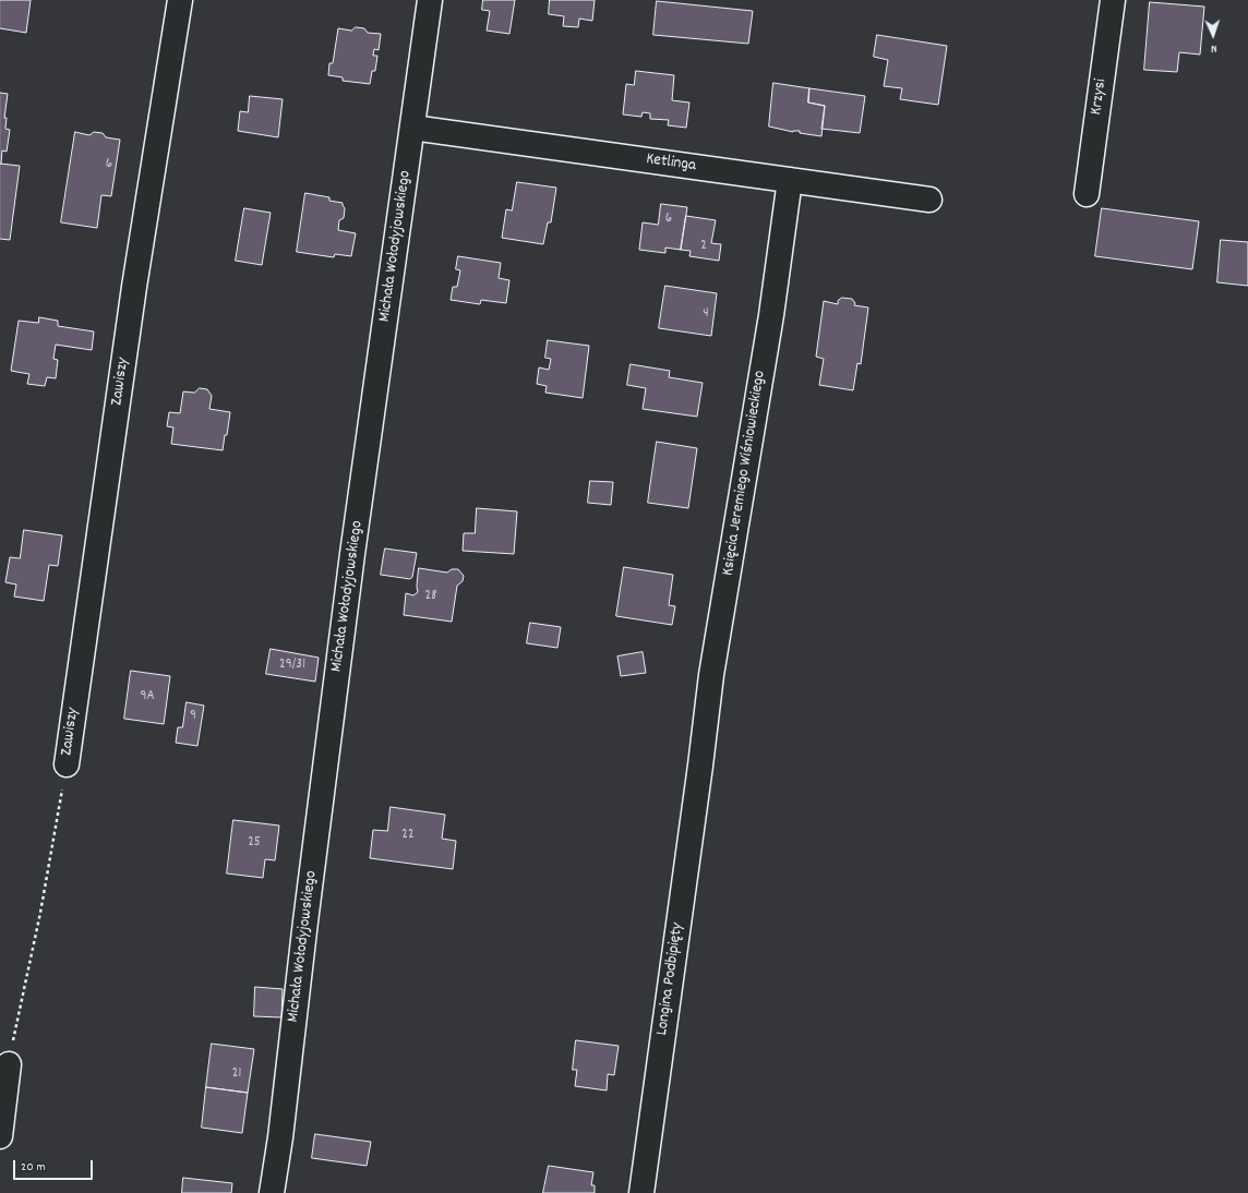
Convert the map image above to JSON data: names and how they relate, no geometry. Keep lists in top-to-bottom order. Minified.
{"streets":{"street":["Krzysi","Ketlinga","Michała Wołodyjowskiego","Zawiszy","Księcia Jeremiego Wiśniowieckiego","Longina Podbipięty"]},"crossings":[["Ketlinga","Michała Wołodyjowskiego"],["Ketlinga","Księcia Jeremiego Wiśniowieckiego"],["Księcia Jeremiego Wiśniowieckiego","Longina Podbipięty"]],"house_numbers":["6","6","2","4","28","29/31","9A","9","22","25","21"],"scale_bar":"20 m","north":"bottom"}
